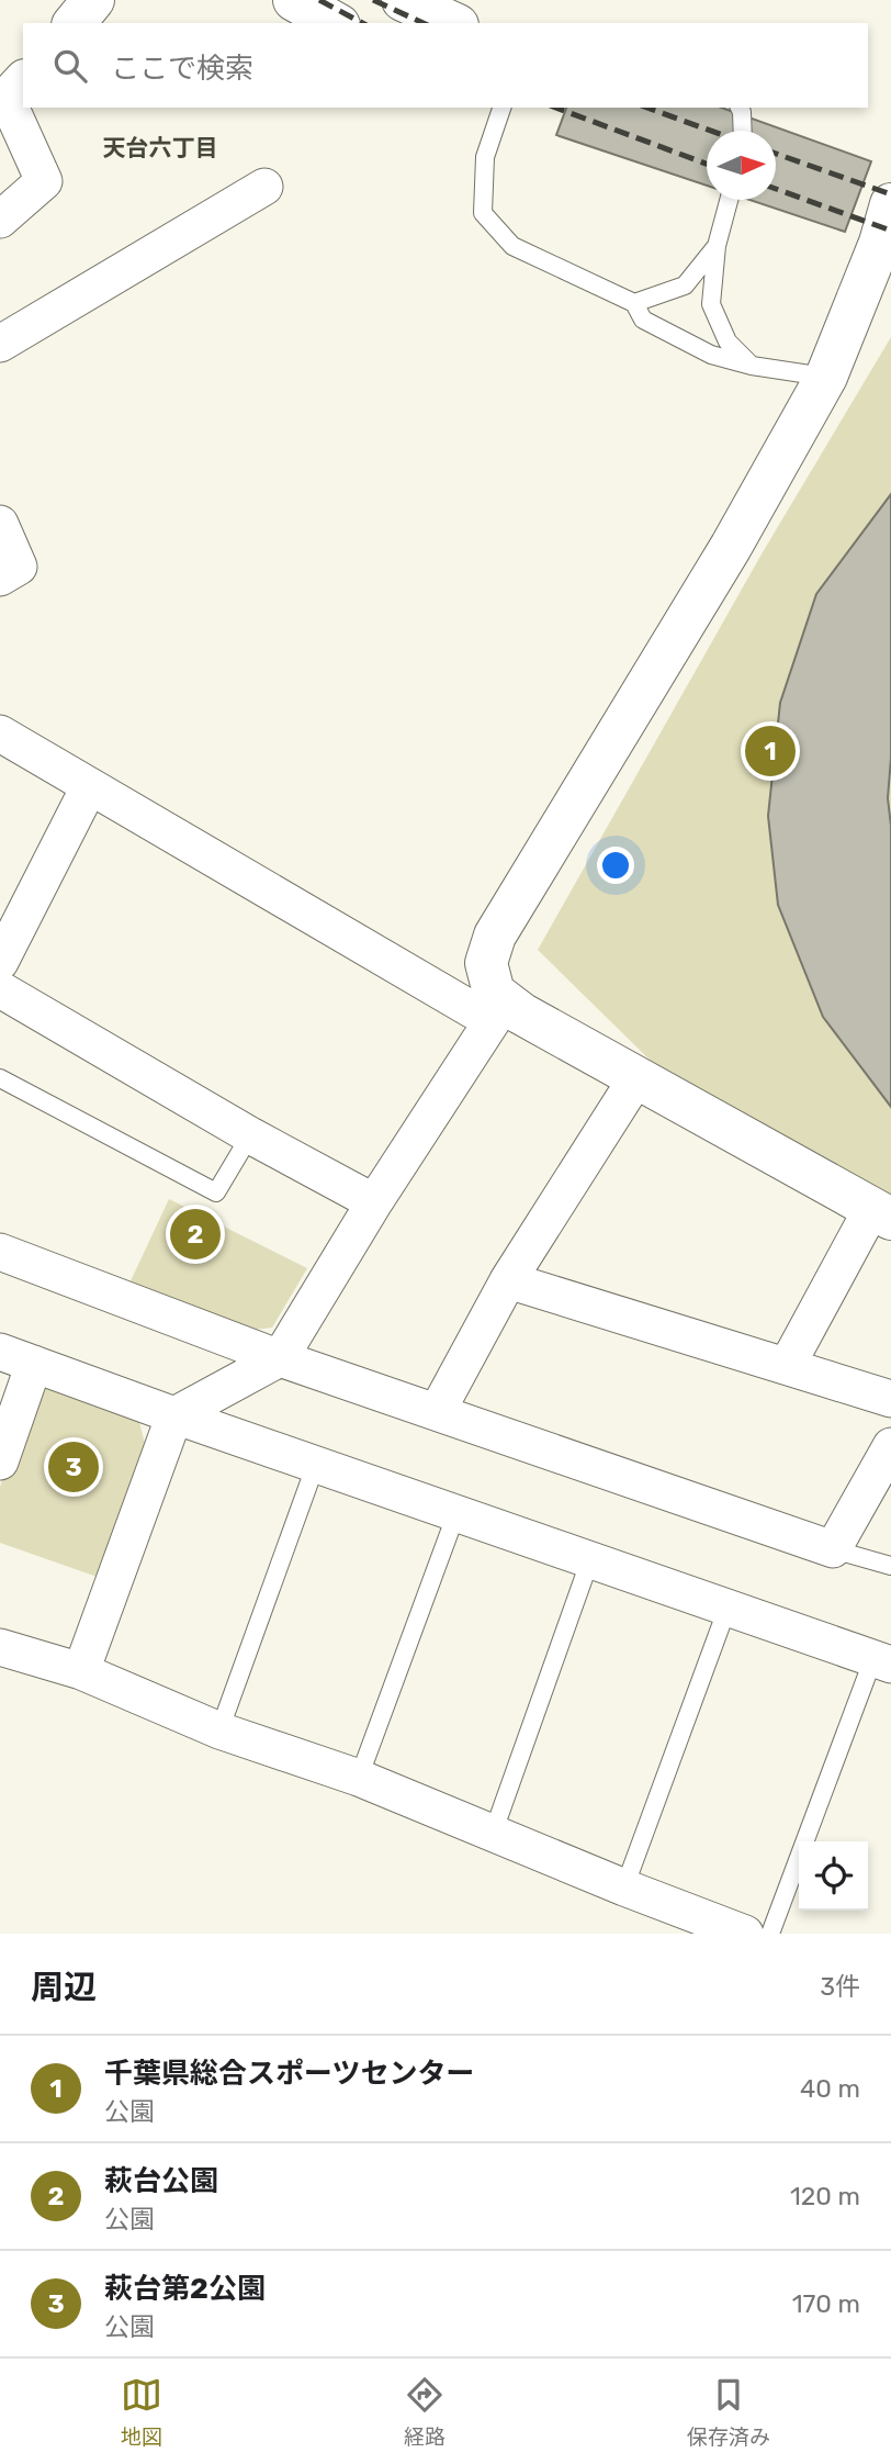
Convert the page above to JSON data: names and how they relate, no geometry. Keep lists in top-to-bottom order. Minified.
{"districts":["天台六丁目"],"north":"right","page":{"search":"ここで検索","pins":["1","2","3"],"heading":["周辺","3件"],"list":[{"mark":"1","name":"千葉県総合スポーツセンター","note":"公園","value":"40 m"},{"mark":"2","name":"萩台公園","note":"公園","value":"120 m"},{"mark":"3","name":"萩台第2公園","note":"公園","value":"170 m"}],"nav":["地図","経路","保存済み"]}}
